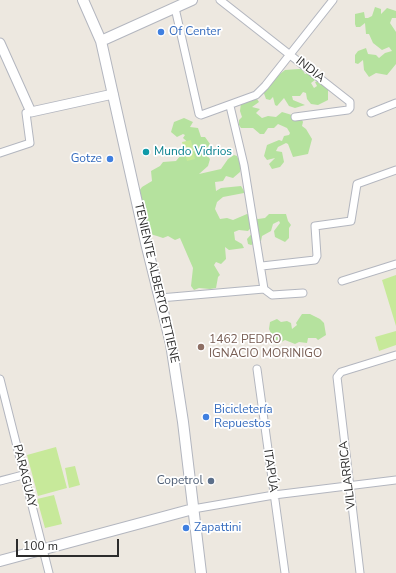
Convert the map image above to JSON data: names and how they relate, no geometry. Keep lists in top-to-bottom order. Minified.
{"streets":{"main road":["TENIENTE ALBERTO ETTIENE"],"street":["INDIA","ITAPÚA","VILLARRICA","PARAGUAY"]},"places":["Of Center","Mundo Vidrios","Gotze","1462 PEDRO IGNACIO MORINIGO","Bicicletería Repuestos","Copetrol","Zapattini"],"scale_bar":"100 m"}
